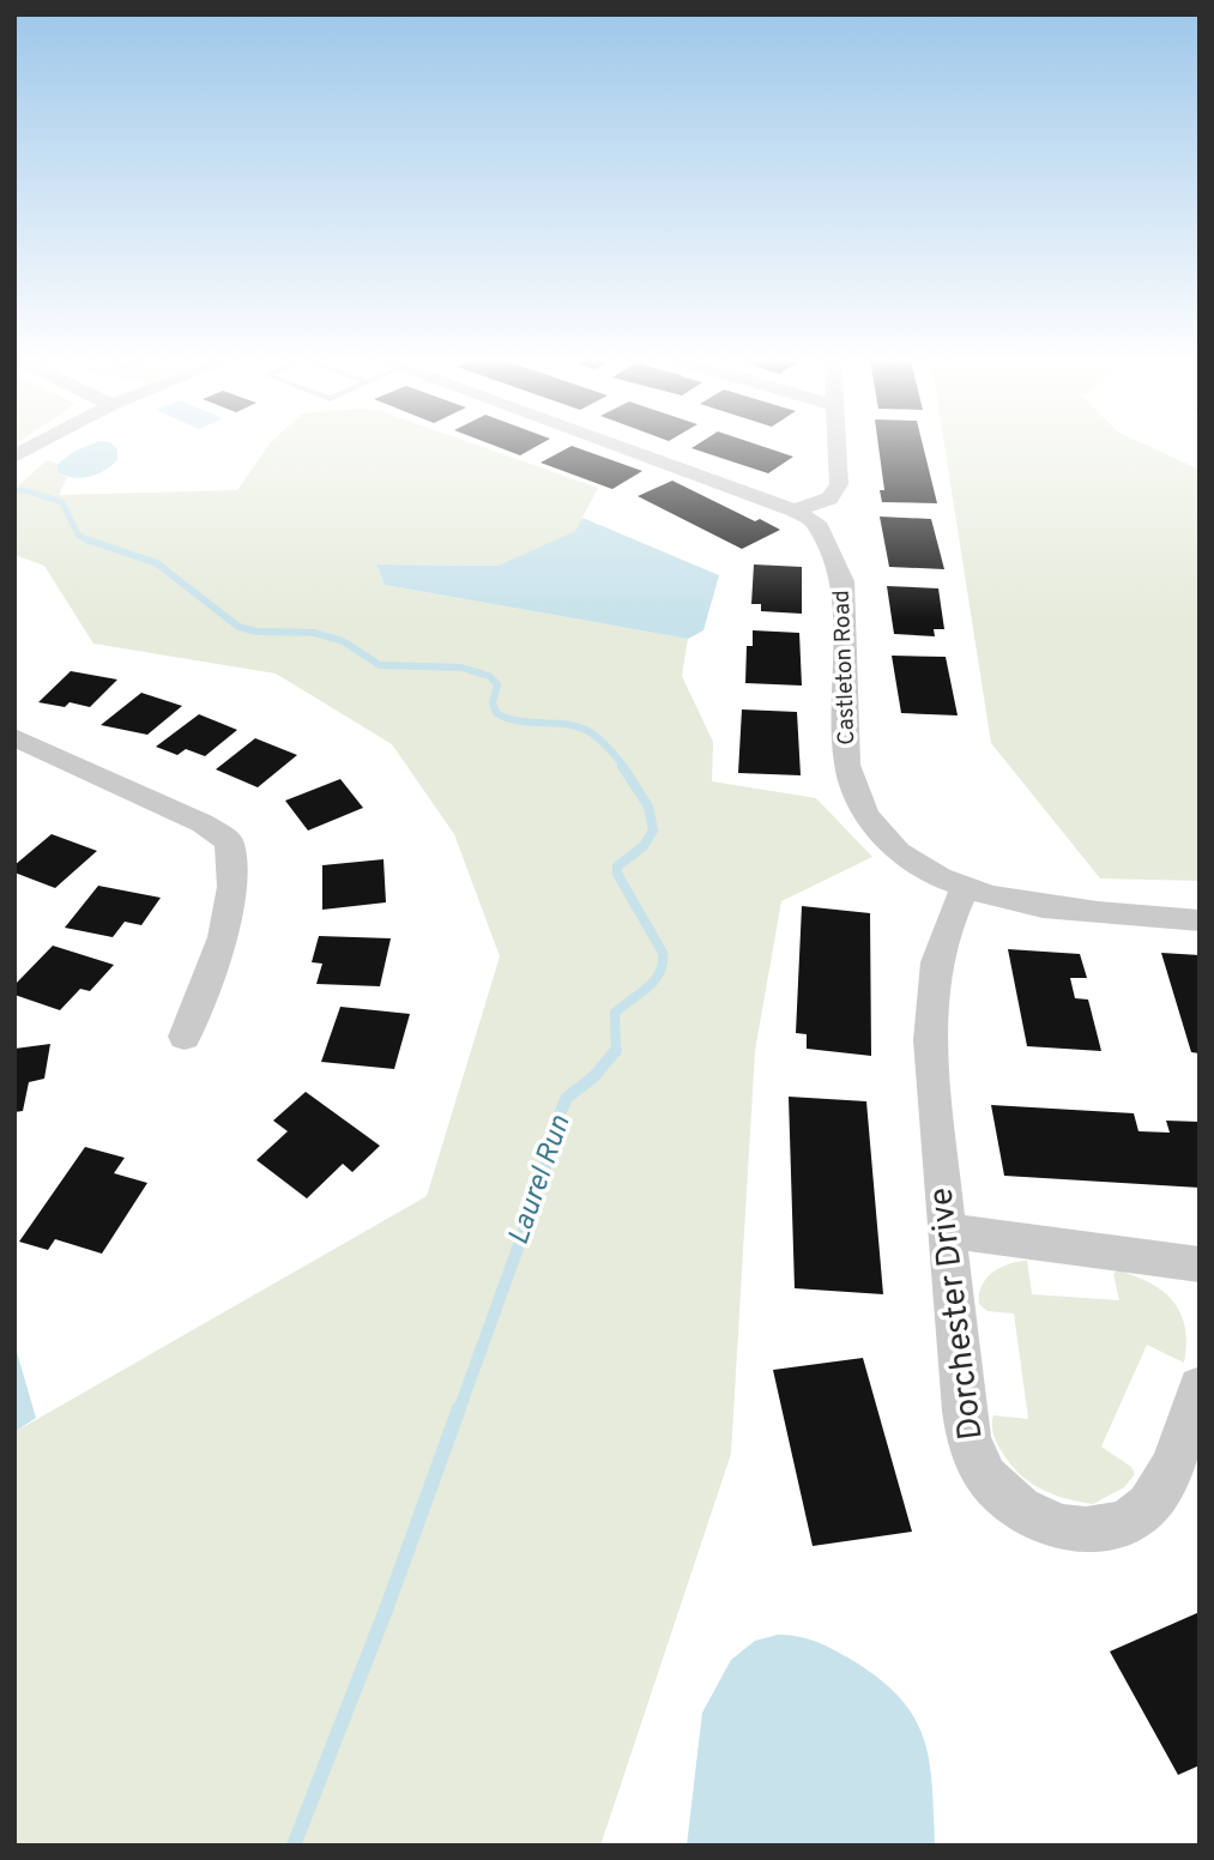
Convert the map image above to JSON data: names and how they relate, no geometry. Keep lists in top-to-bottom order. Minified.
{"streets":{"street":["Castleton Road","Dorchester Drive"]},"crossings":[["Castleton Road","Dorchester Drive"]],"water":["Laurel Run"]}
